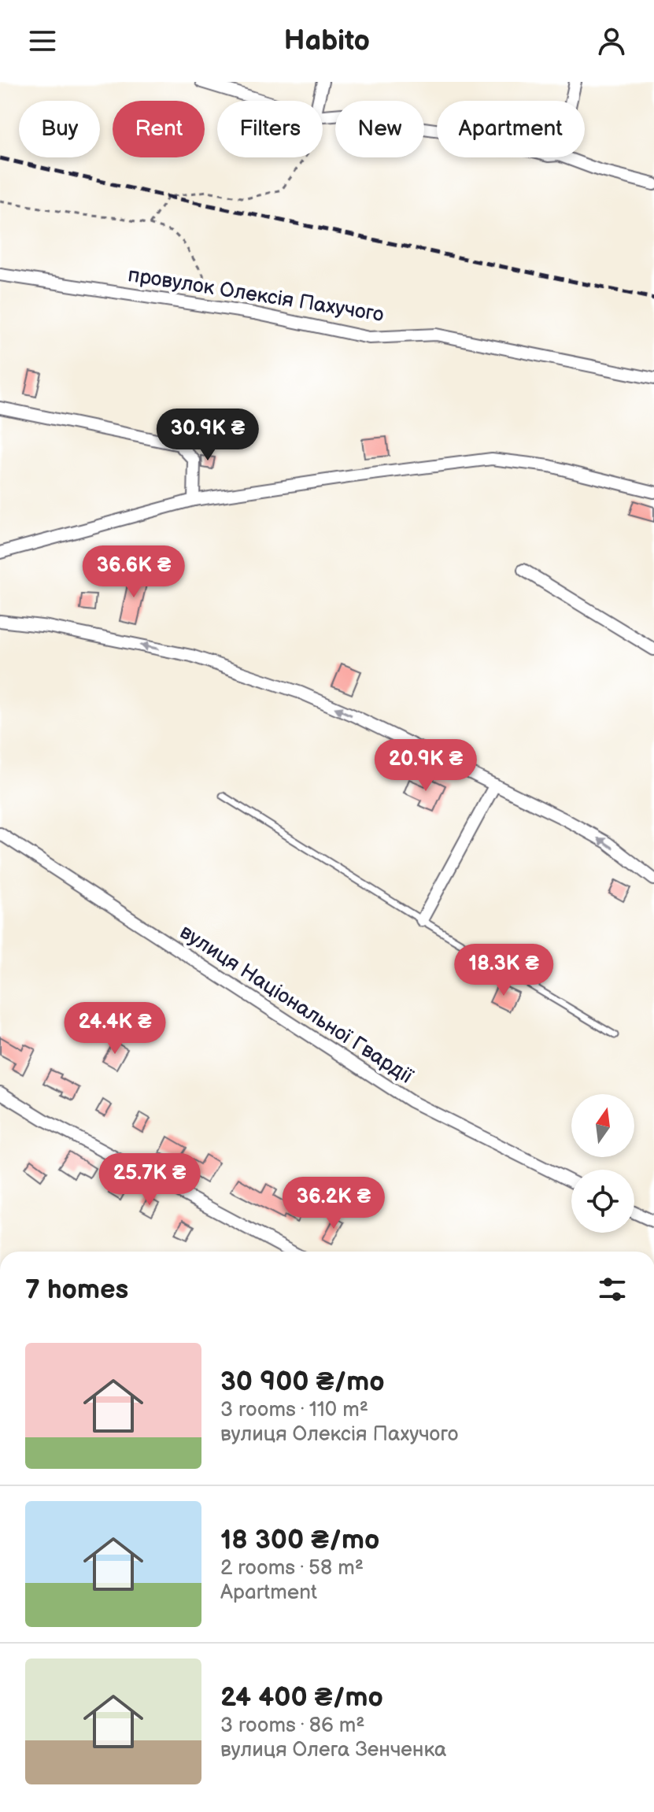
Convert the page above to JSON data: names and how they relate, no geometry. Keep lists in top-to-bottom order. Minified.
{"streets":{"street":["провулок Олексія Пахучого","вулиця Національної Гвардії"]},"north":"top","page":{"header":"Habito","chip":["Buy","Rent","Filters","New","Apartment"],"price":["30.9K ₴","36.6K ₴","20.9K ₴","18.3K ₴","24.4K ₴","25.7K ₴","36.2K ₴"],"heading":"7 homes","list":[{"name":"30 900 ₴/mo","note":"3 rooms · 110 m² · вулиця Олексія Пахучого"},{"name":"18 300 ₴/mo","note":"2 rooms · 58 m² · Apartment"},{"name":"24 400 ₴/mo","note":"3 rooms · 86 m² · вулиця Олега Зенченка"}]}}
